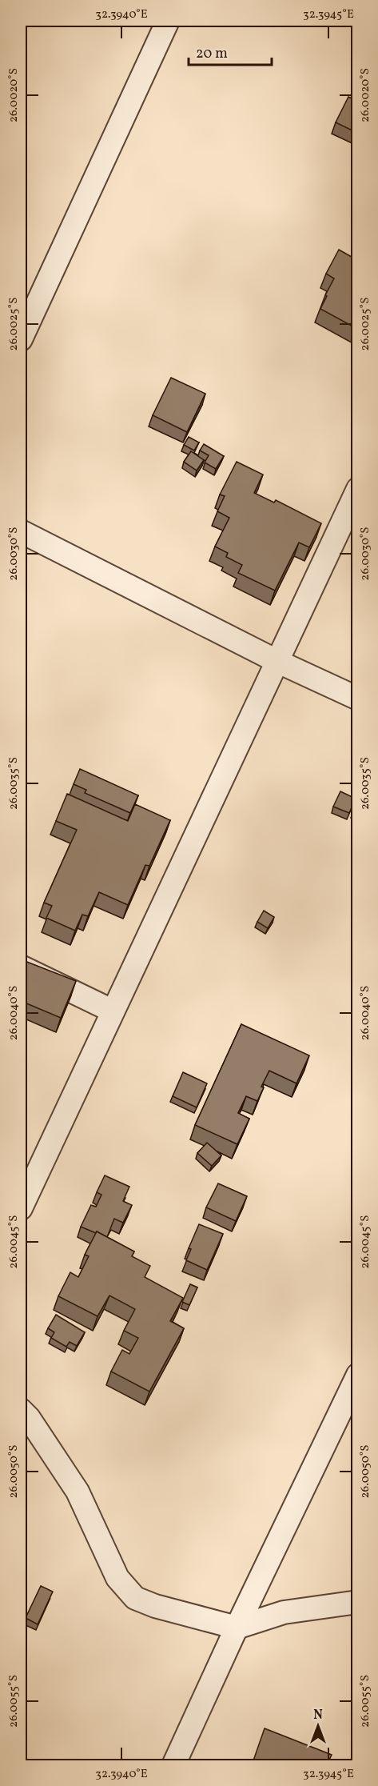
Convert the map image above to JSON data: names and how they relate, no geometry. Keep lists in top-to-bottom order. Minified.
{"scale_bar":"20 m","north":"top","coordinates":["32.3940°E","32.3945°E","26.0020°S","26.0025°S","26.0030°S","26.0035°S","26.0040°S","26.0045°S","26.0050°S","26.0055°S"]}
